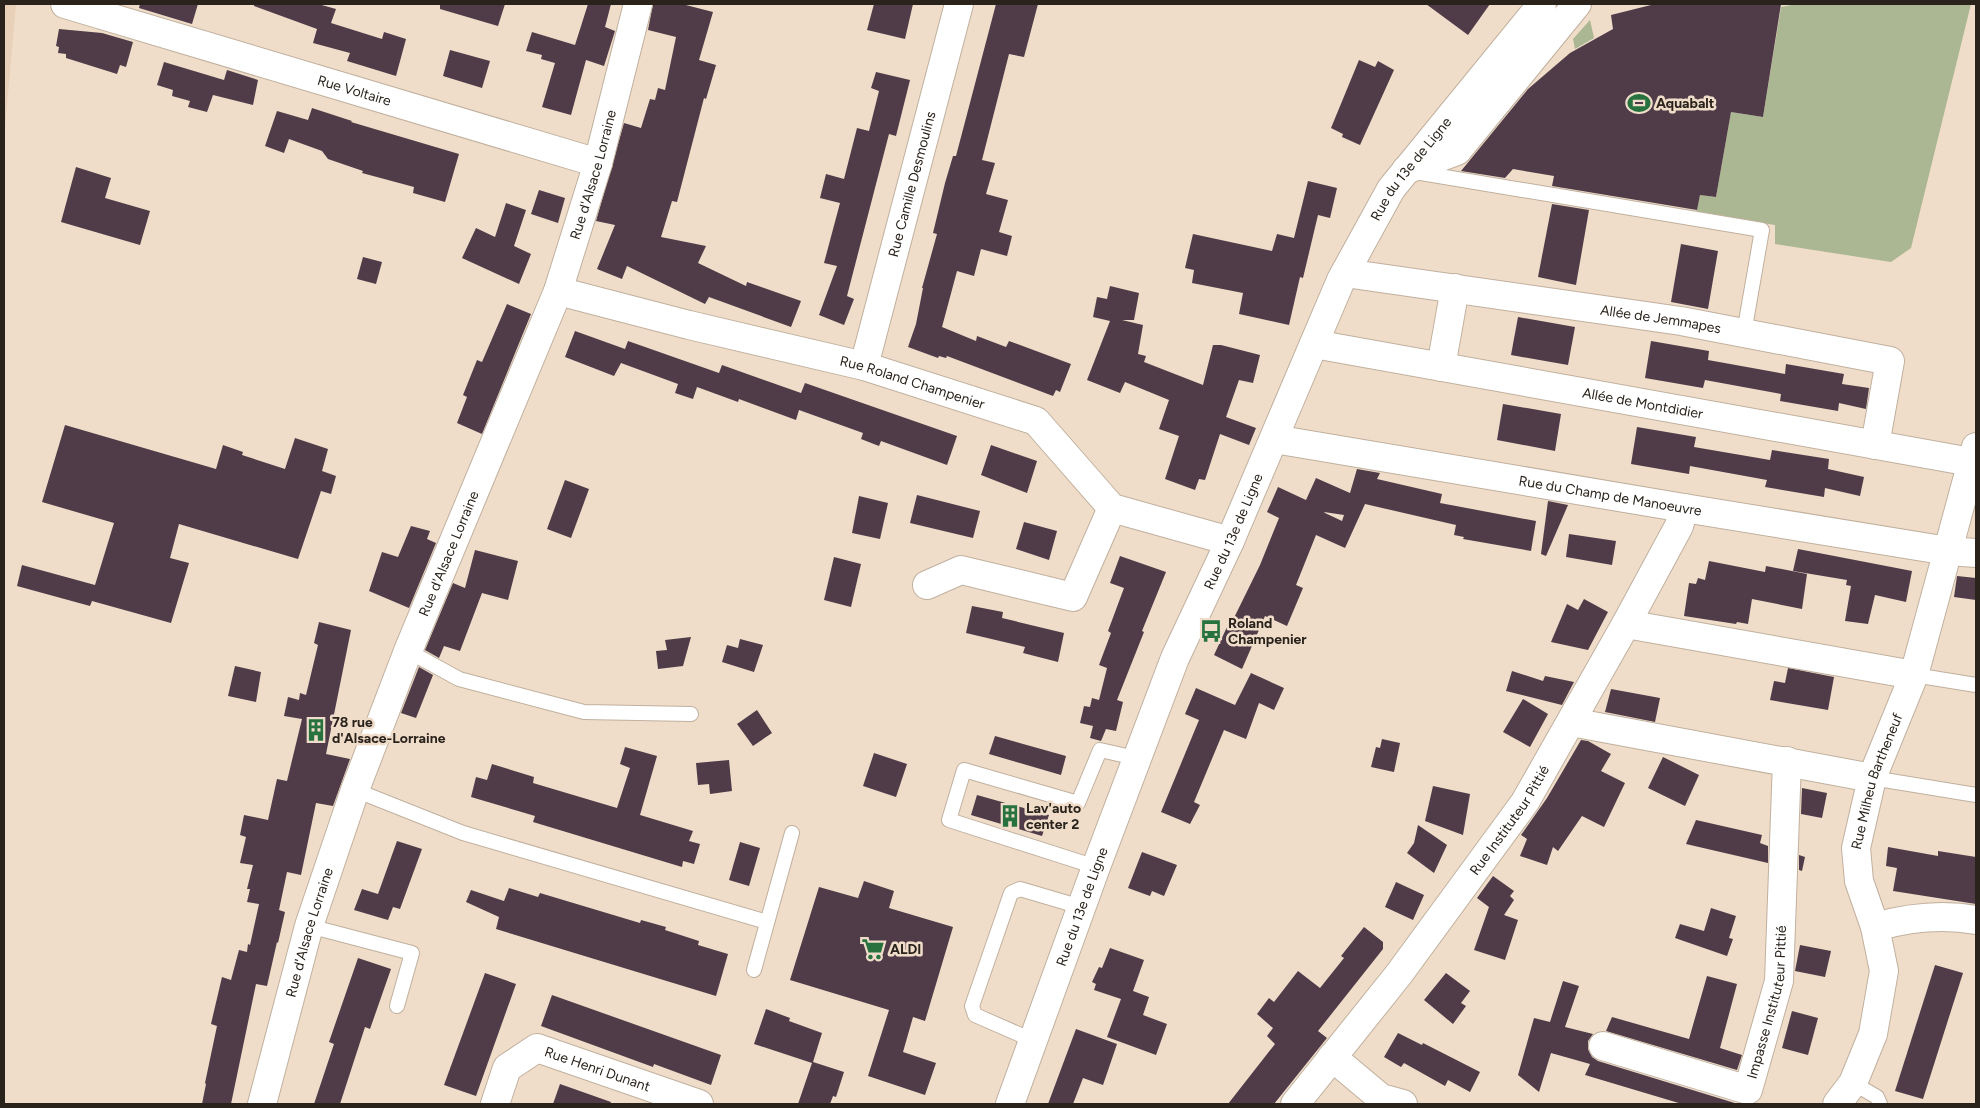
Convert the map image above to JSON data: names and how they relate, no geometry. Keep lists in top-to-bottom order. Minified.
{"streets":{"street":["Rue Voltaire","Rue du 13e de Ligne","Rue d'Alsace Lorraine","Rue Camille Desmoulins","Allée de Jemmapes","Rue Roland Champenier","Allée de Montdidier","Rue du Champ de Manoeuvre","Rue Milheu Bartheneuf","Rue Instituteur Pittié","Impasse Instituteur Pittié","Rue Henri Dunant"]},"crossings":[["Rue Voltaire","Rue d'Alsace Lorraine"],["Rue du 13e de Ligne","Allée de Jemmapes"],["Rue du 13e de Ligne","Allée de Montdidier"],["Rue du 13e de Ligne","Rue du Champ de Manoeuvre"],["Rue d'Alsace Lorraine","Rue Roland Champenier"],["Rue Camille Desmoulins","Rue Roland Champenier"],["Allée de Jemmapes","Allée de Montdidier"],["Allée de Montdidier","Rue Milheu Bartheneuf"],["Rue du Champ de Manoeuvre","Rue Milheu Bartheneuf"],["Rue du Champ de Manoeuvre","Rue Instituteur Pittié"]],"places":{"sports":["Aquabalt"],"bus stop":["Roland Champenier"],"building":["78 rue d'Alsace-Lorraine","Lav'auto center 2"],"supermarket":["ALDI"]}}
